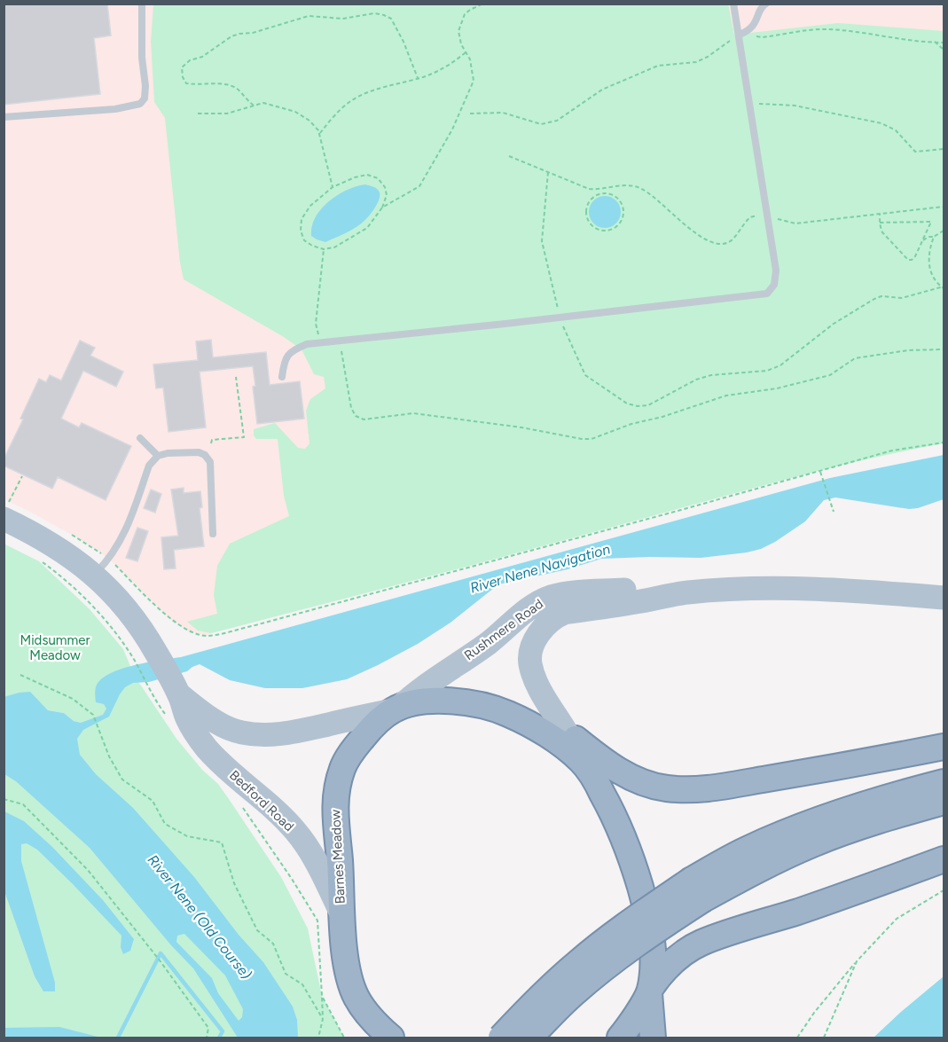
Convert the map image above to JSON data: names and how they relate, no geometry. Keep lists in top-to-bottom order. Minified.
{"streets":{"highway":["Barnes Meadow"],"main road":["Rushmere Road","Bedford Road"]},"crossings":[["Rushmere Road","Bedford Road"],["Rushmere Road","Barnes Meadow"],["Bedford Road","Barnes Meadow"]],"water":["River Nene Navigation","River Nene (Old Course)"],"parks":["Midsummer Meadow"]}
